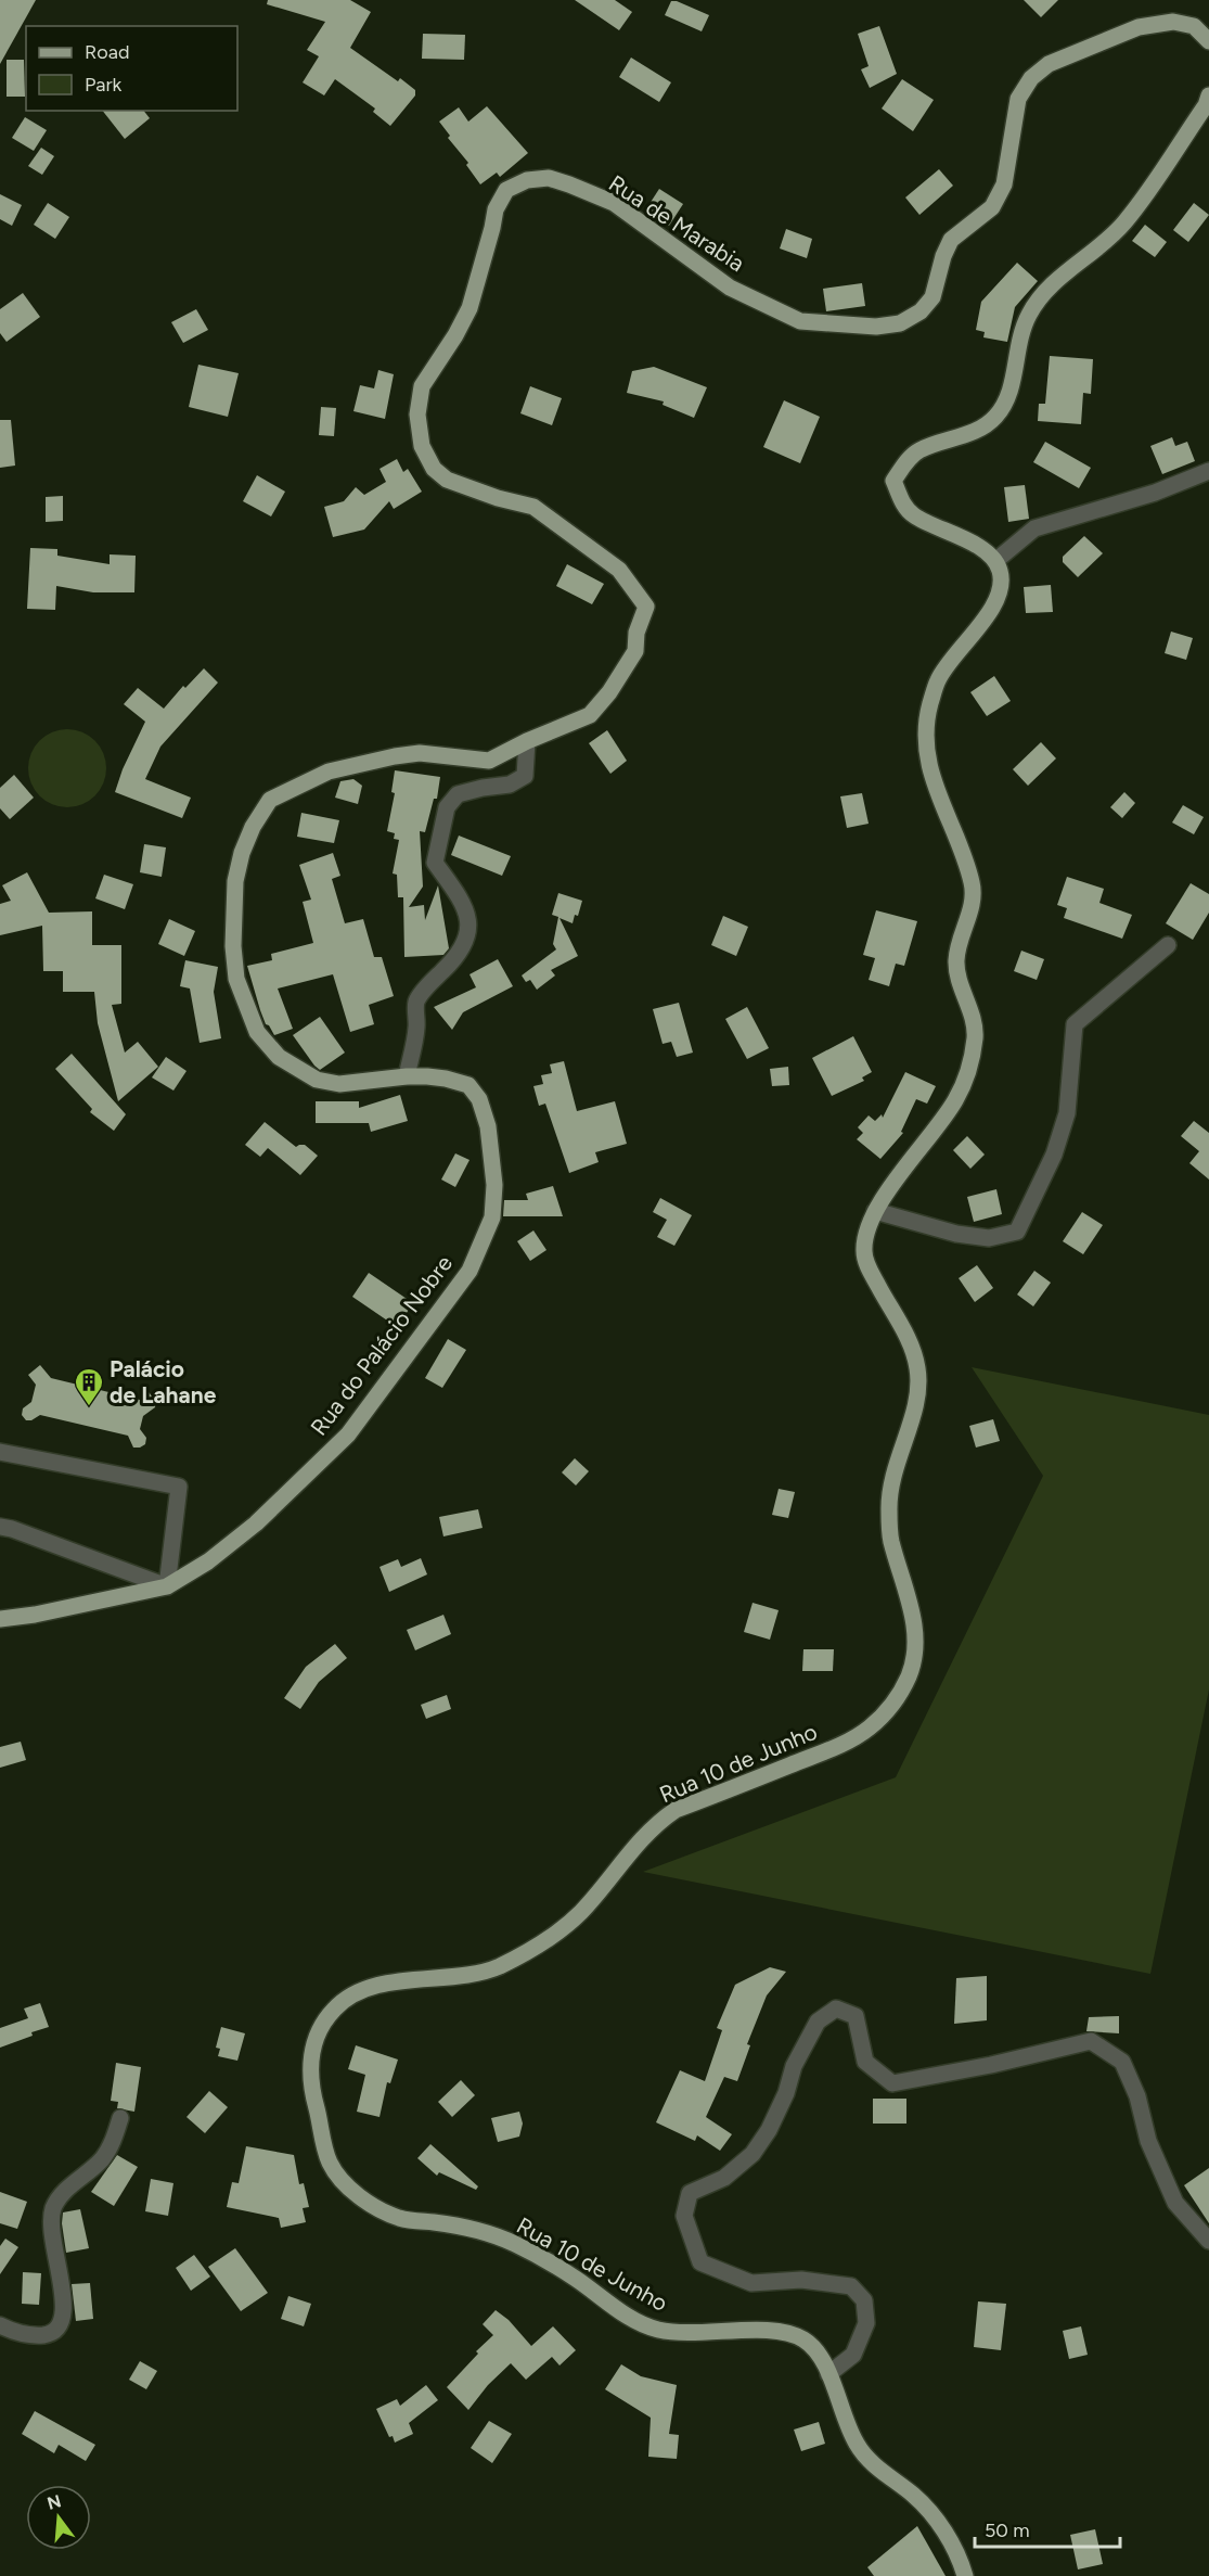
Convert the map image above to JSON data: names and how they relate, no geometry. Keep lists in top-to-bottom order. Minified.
{"streets":{"main road":["Rua de Marabia","Rua do Palácio Nobre","Rua 10 de Junho"]},"crossings":[["Rua de Marabia","Rua do Palácio Nobre"]],"places":{"building":["Palácio de Lahane"]},"legend":["Road","Park"],"scale_bar":"50 m","north":"top"}
